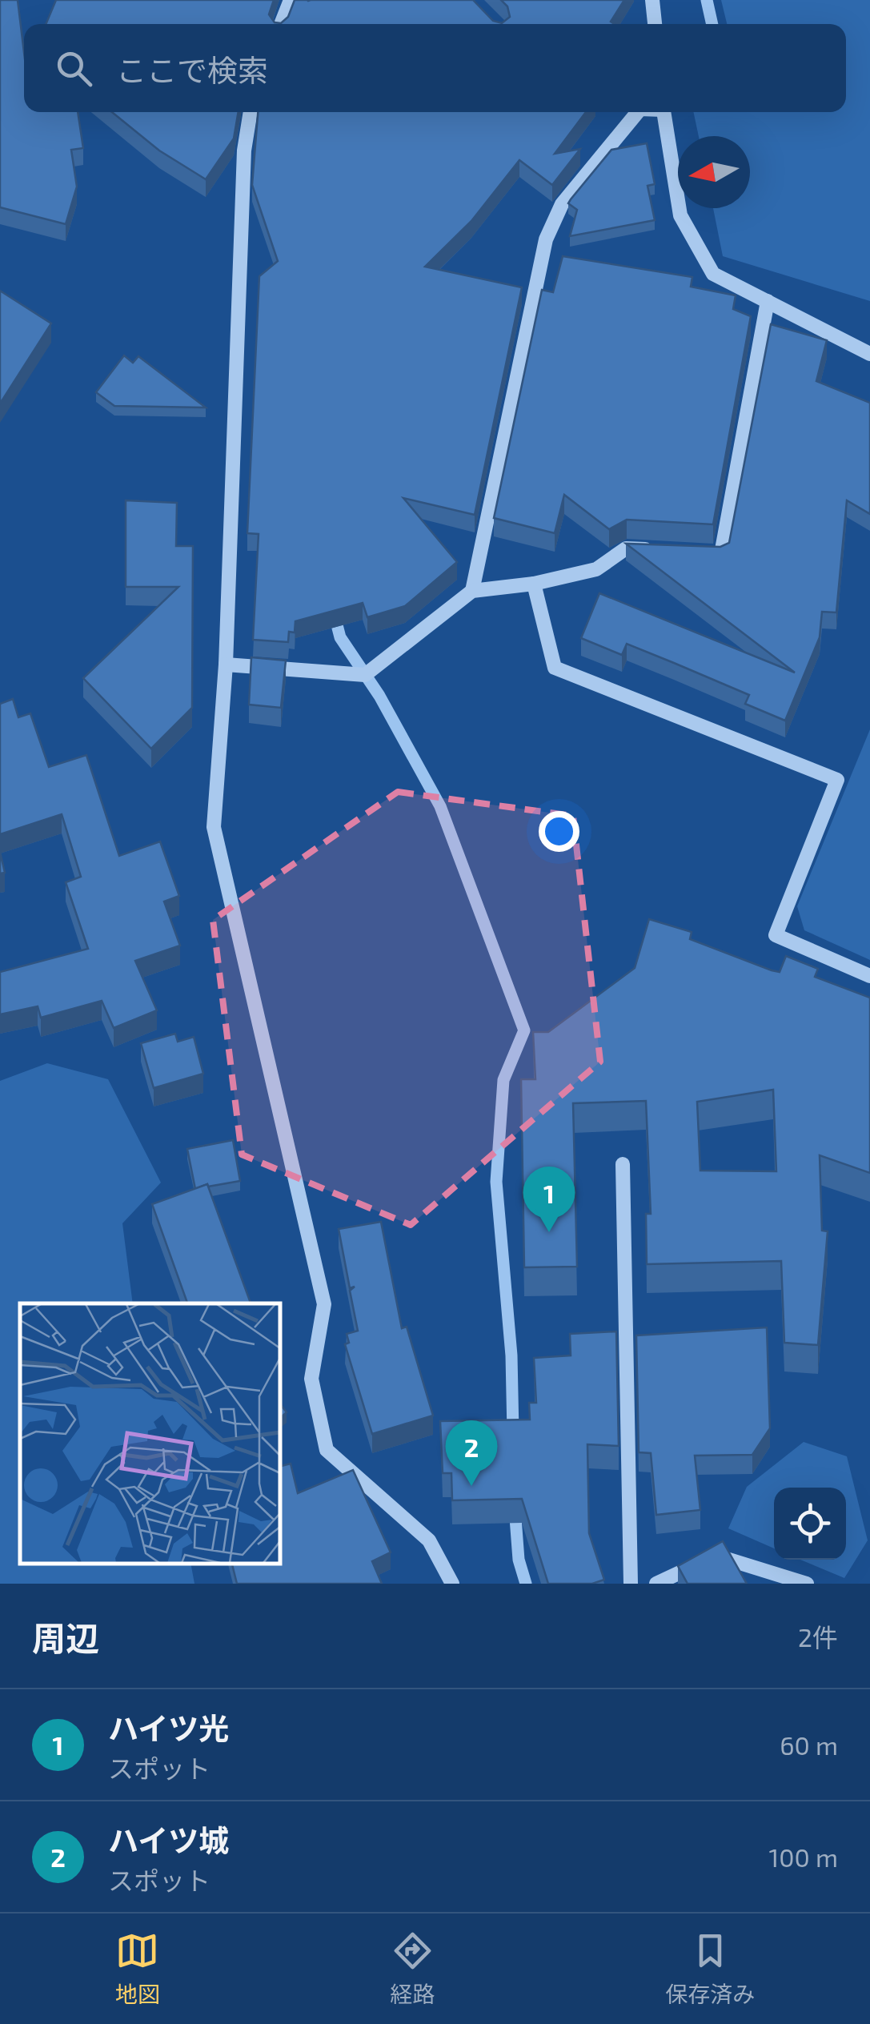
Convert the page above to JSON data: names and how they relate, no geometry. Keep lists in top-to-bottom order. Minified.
{"north":"left","page":{"search":"ここで検索","pins":["1","2"],"heading":["周辺","2件"],"list":[{"mark":"1","name":"ハイツ光","note":"スポット","value":"60 m"},{"mark":"2","name":"ハイツ城","note":"スポット","value":"100 m"}],"nav":["地図","経路","保存済み"]}}
